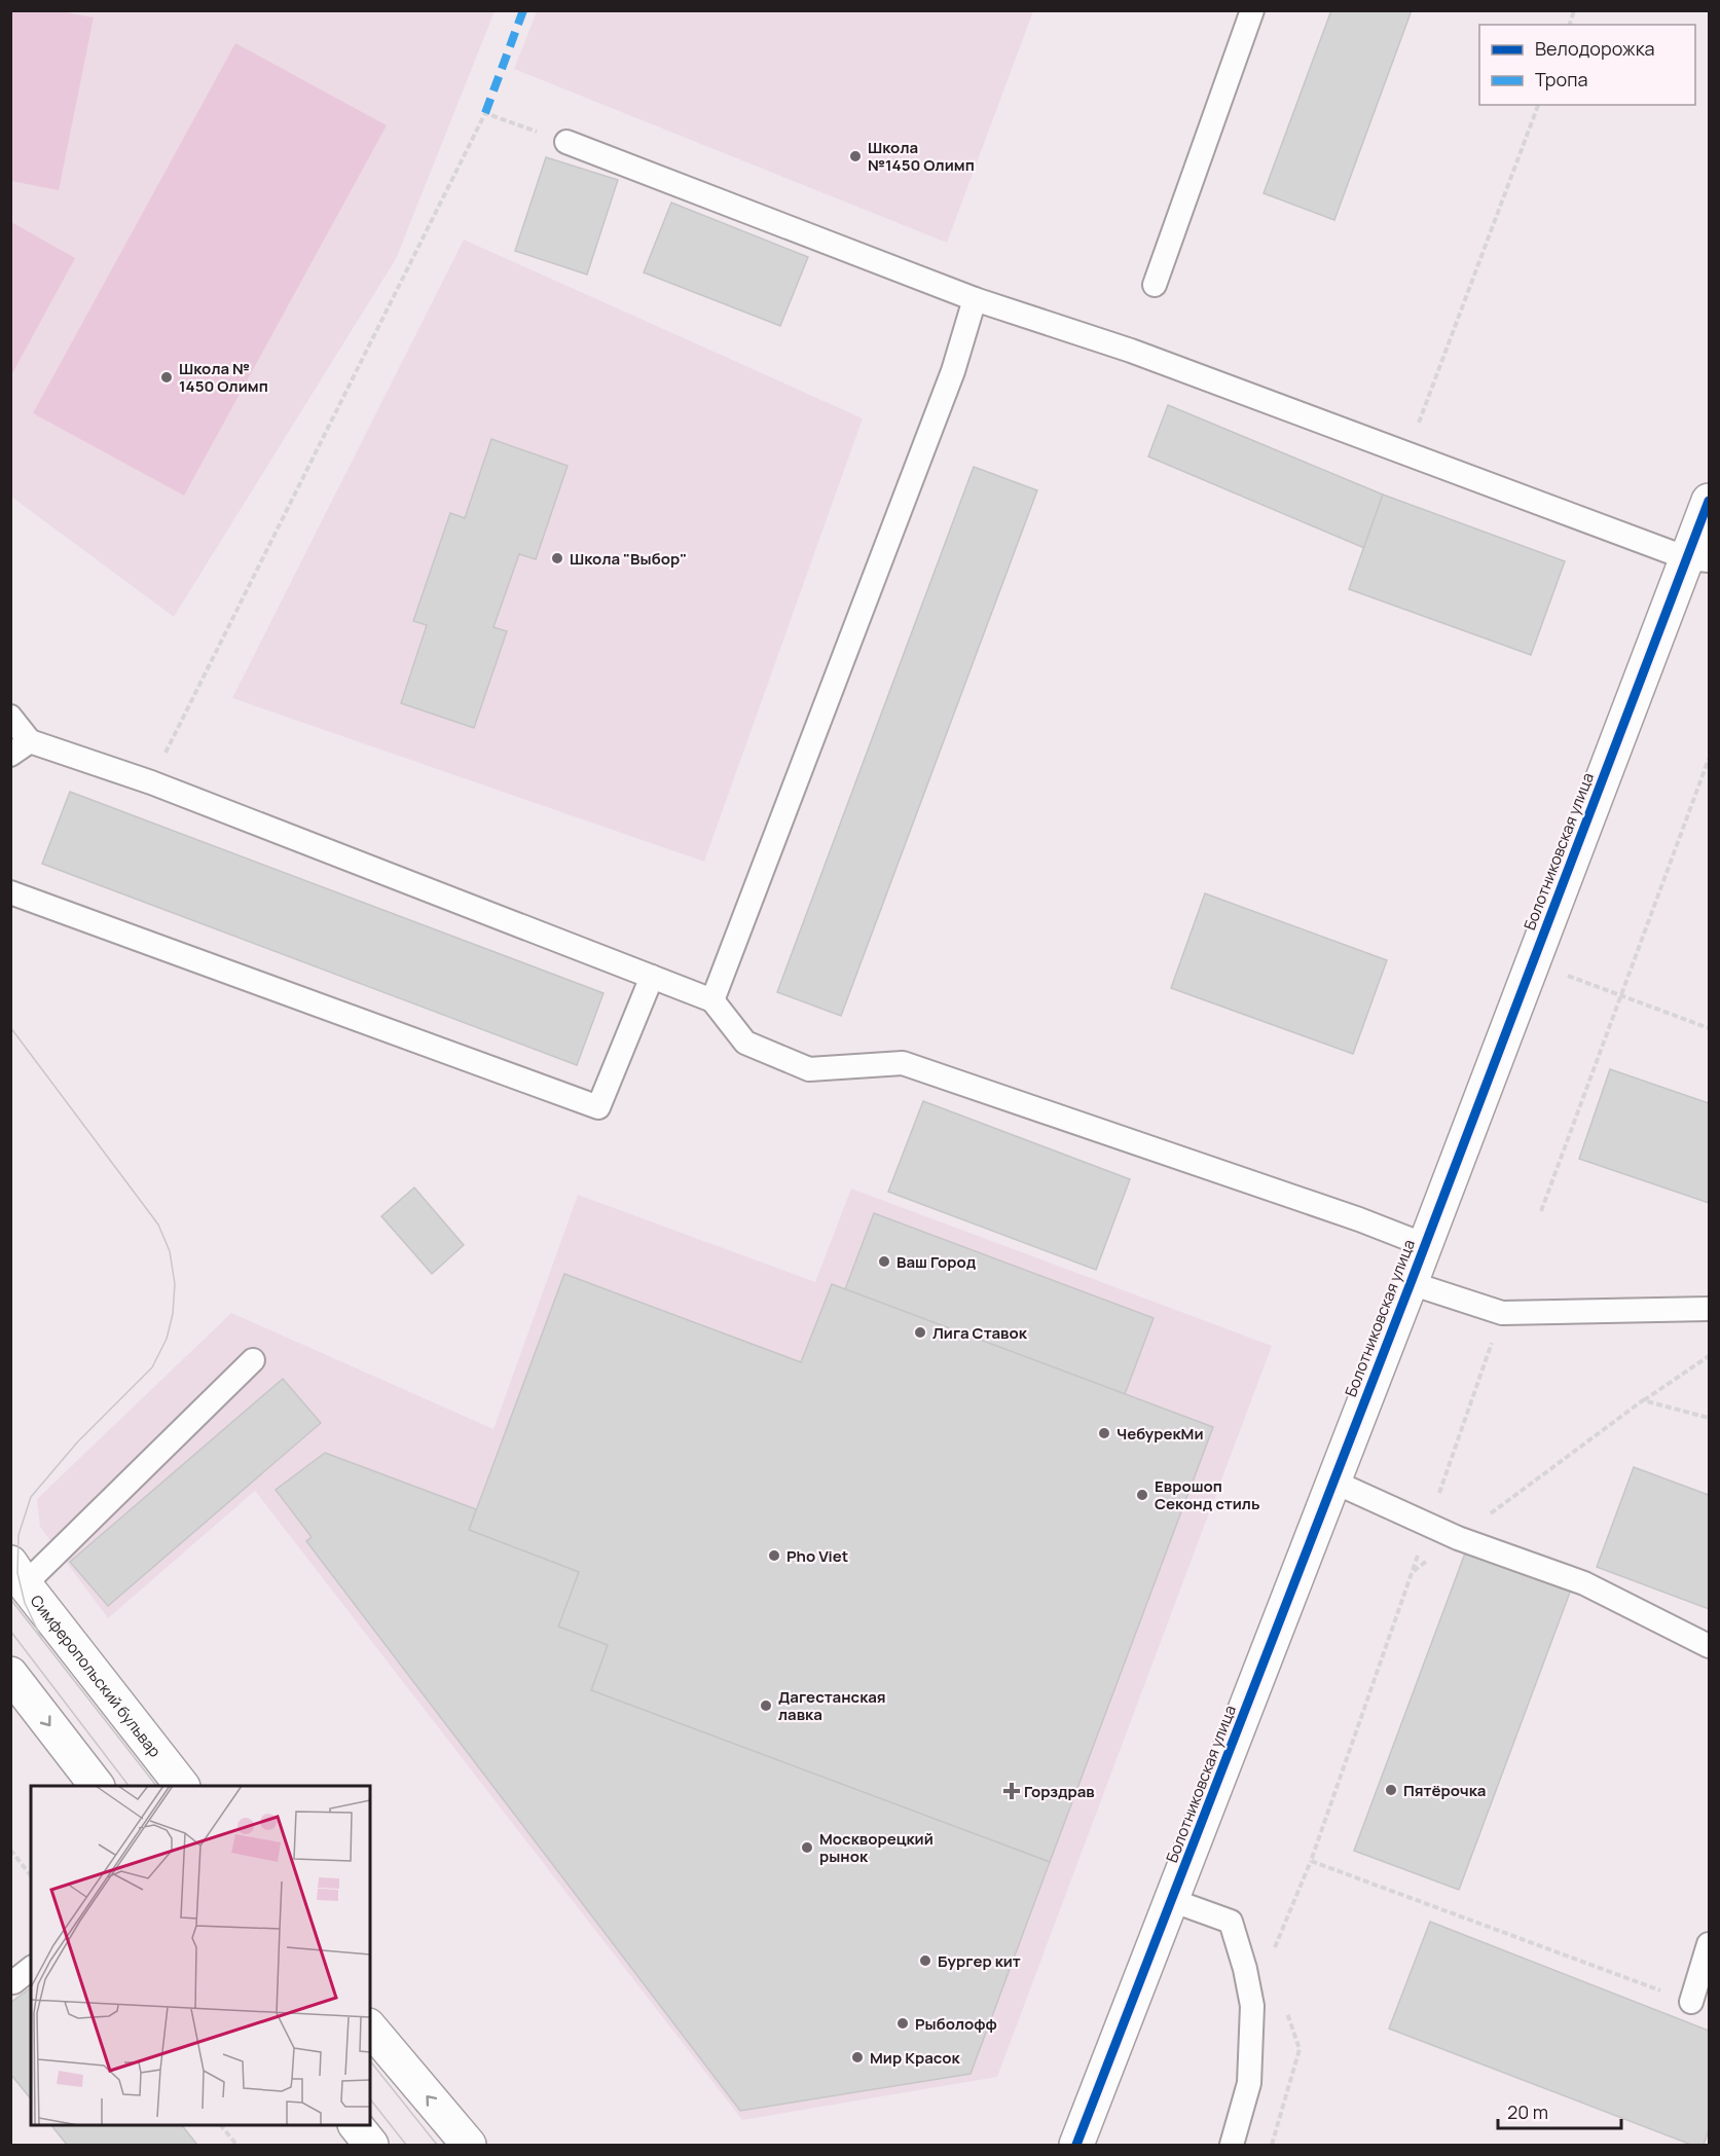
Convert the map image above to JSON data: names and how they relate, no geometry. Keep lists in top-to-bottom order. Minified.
{"streets":{"street":["Болотниковская улица","Симферопольский бульвар"]},"places":{"other":["Школа №1450 Олимп","Школа № 1450 Олимп","Школа \"Выбор\"","Ваш Город","Лига Ставок","ЧебурекМи","Еврошоп Секонд стиль","Pho Viet","Дагестанская лавка","Пятёрочка","Москворецкий рынок","Бургер кит","Рыболофф","Мир Красок"],"health":["Горздрав"]},"legend":["Велодорожка","Тропа"],"scale_bar":"20 m"}
